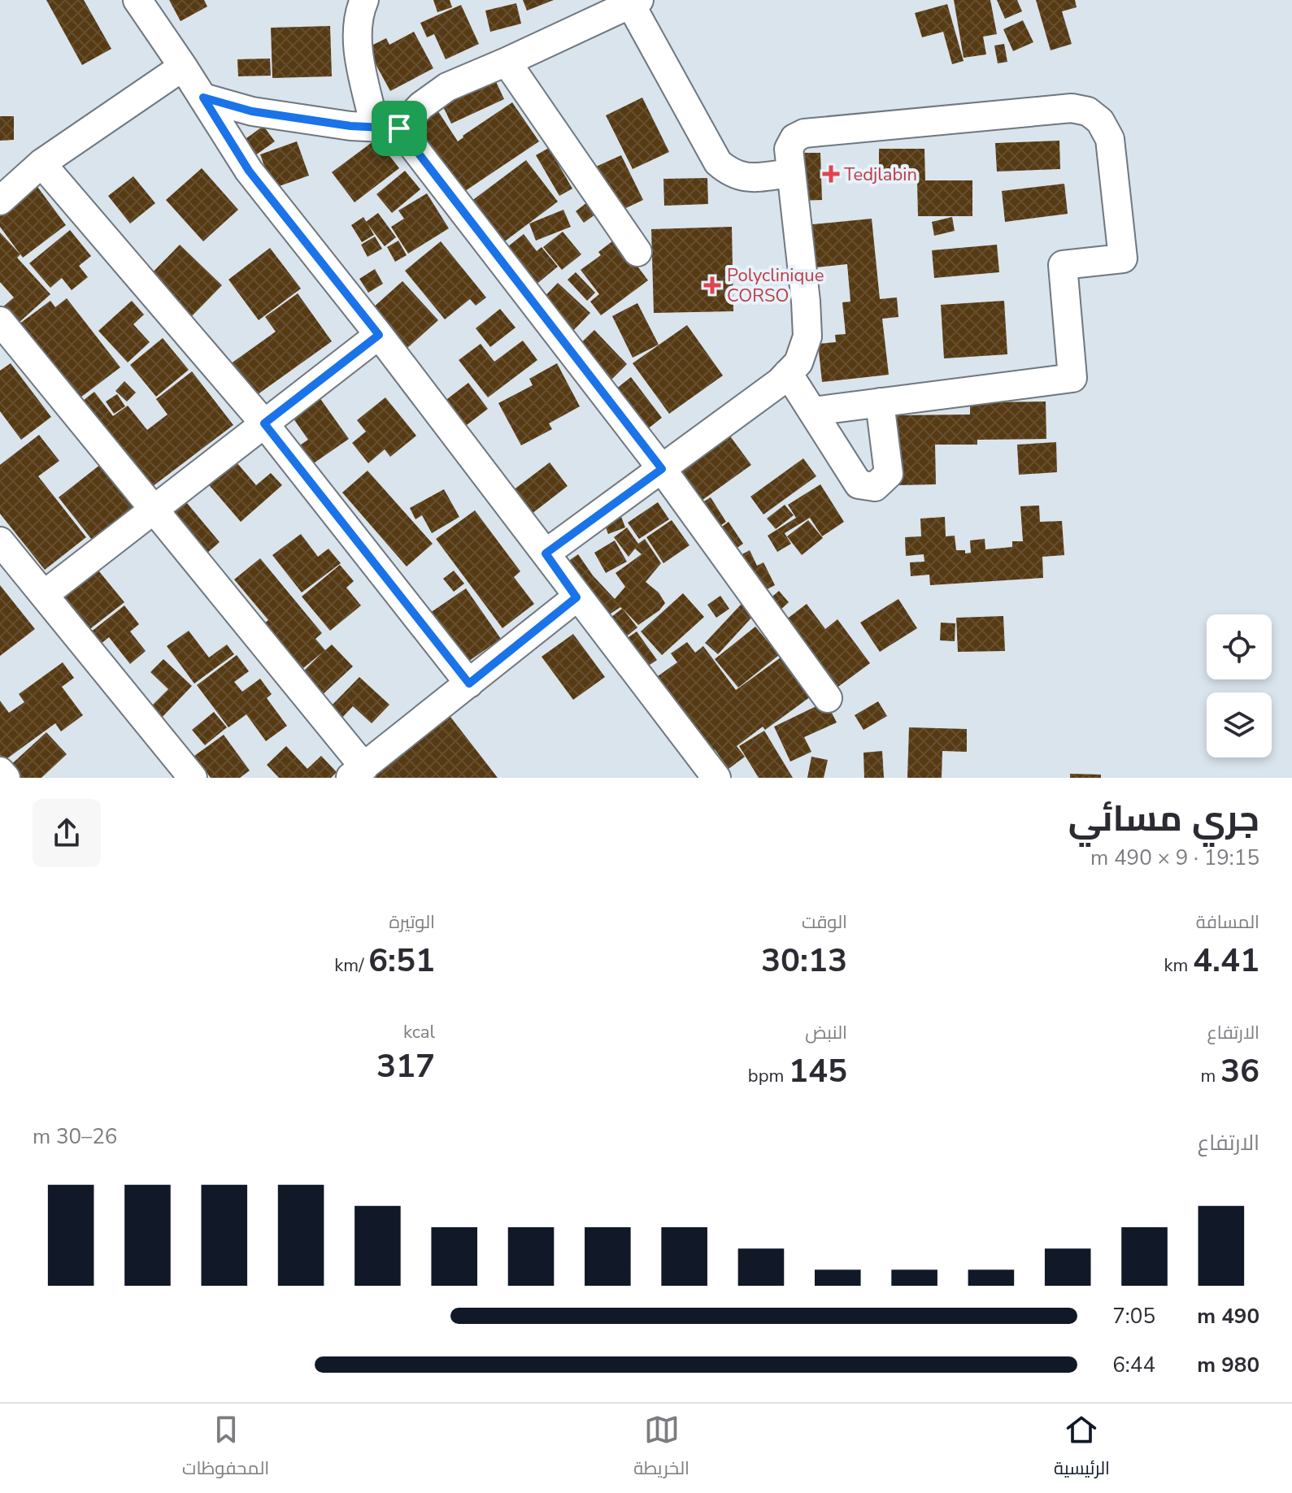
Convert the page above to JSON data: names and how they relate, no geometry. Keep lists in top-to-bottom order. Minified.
{"places":{"health":["Tedjlabin","Polyclinique CORSO"]},"page":{"heading":["جري مسائي","19:15 · 9 × 490 m"],"stats":[["المسافة","4.41 km"],["الوقت","30:13"],["الوتيرة","6:51 /km"],["الارتفاع","36 m"],["النبض","145 bpm"],["kcal","317"]],"chart":["الارتفاع","26–30 m"],"list":[{"name":"490 m","note":"7:05"},{"name":"980 m","note":"6:44"}],"tabs":["الرئيسية","الخريطة","المحفوظات"]}}
